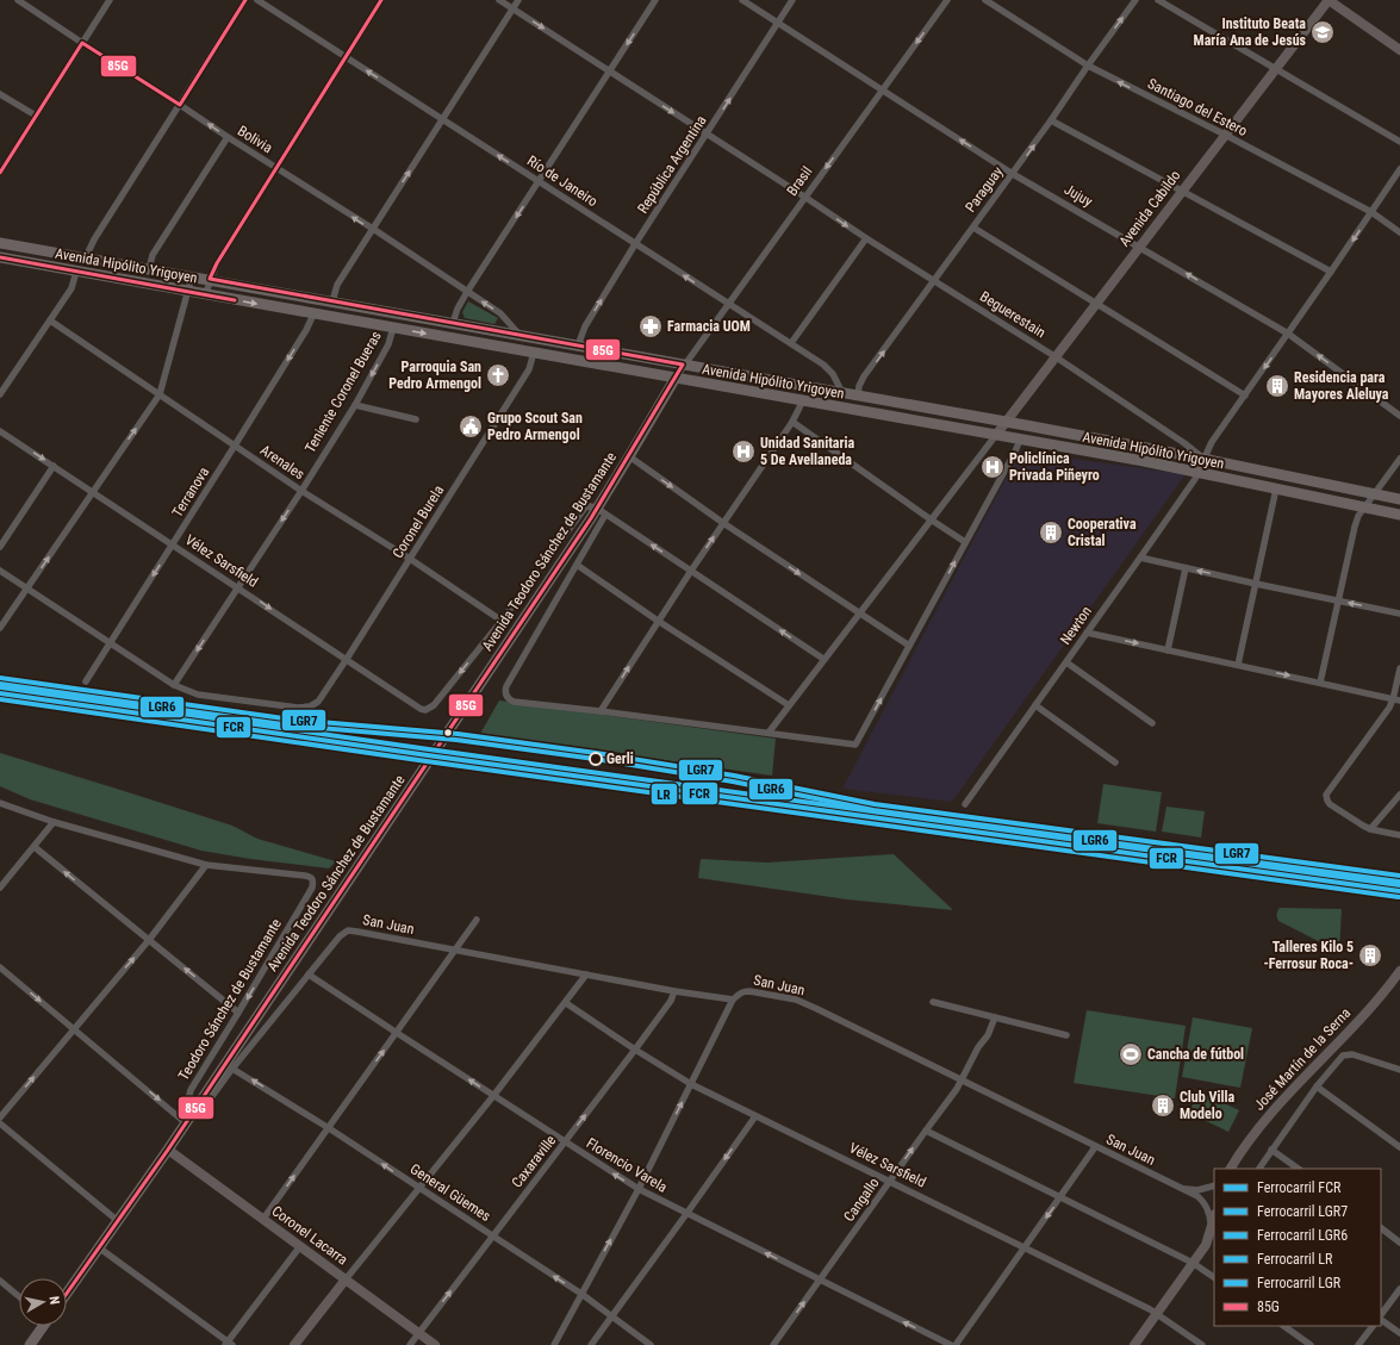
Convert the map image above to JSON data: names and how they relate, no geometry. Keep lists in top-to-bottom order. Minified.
{"streets":{"main road":["Avenida Hipólito Yrigoyen","Avenida Teodoro Sánchez de Bustamante"],"street":["Santiago del Estero","Bolivia","República Argentina","Río de Janeiro","Brasil","Paraguay","Jujuy","Avenida Cabildo","Beguerestain","Teniente Coronel Bueras","Arenales","Terranova","Coronel Burela","Vélez Sarsfield","Newton","San Juan","Teodoro Sánchez de Bustamante","José Martín de la Serna","Caxaraville","Florencio Varela","General Güemes","Cangallo","Coronel Lacarra"]},"crossings":[["Santiago del Estero","Paraguay"],["Santiago del Estero","Avenida Cabildo"],["Santiago del Estero","Newton"],["Bolivia","Avenida Hipólito Yrigoyen"],["República Argentina","Río de Janeiro"],["República Argentina","Jujuy"],["República Argentina","Avenida Hipólito Yrigoyen"],["República Argentina","Beguerestain"],["Río de Janeiro","Brasil"],["Río de Janeiro","Avenida Hipólito Yrigoyen"],["Brasil","Jujuy"],["Brasil","Avenida Hipólito Yrigoyen"],["Brasil","Beguerestain"],["Brasil","Avenida Teodoro Sánchez de Bustamante"],["Paraguay","Jujuy"],["Paraguay","Avenida Hipólito Yrigoyen"],["Paraguay","Beguerestain"],["Jujuy","Avenida Cabildo"],["Jujuy","Newton"],["Avenida Cabildo","Avenida Hipólito Yrigoyen"],["Avenida Cabildo","Beguerestain"],["Avenida Hipólito Yrigoyen","Beguerestain"],["Avenida Hipólito Yrigoyen","Teniente Coronel Bueras"],["Avenida Hipólito Yrigoyen","Terranova"],["Avenida Hipólito Yrigoyen","Coronel Burela"],["Avenida Hipólito Yrigoyen","Avenida Teodoro Sánchez de Bustamante"],["Avenida Hipólito Yrigoyen","Newton"],["Beguerestain","Newton"],["Teniente Coronel Bueras","Arenales"],["Teniente Coronel Bueras","Coronel Burela"],["Teniente Coronel Bueras","Vélez Sarsfield"],["Arenales","Terranova"],["Arenales","Coronel Burela"],["Arenales","Vélez Sarsfield"],["Terranova","Vélez Sarsfield"],["Coronel Burela","Vélez Sarsfield"],["Avenida Teodoro Sánchez de Bustamante","Teodoro Sánchez de Bustamante"],["Avenida Teodoro Sánchez de Bustamante","Coronel Lacarra"],["Vélez Sarsfield","Caxaraville"],["Vélez Sarsfield","Cangallo"],["San Juan","Caxaraville"],["San Juan","Florencio Varela"],["San Juan","Cangallo"],["Caxaraville","Florencio Varela"],["Caxaraville","General Güemes"],["Caxaraville","Coronel Lacarra"],["Florencio Varela","Cangallo"]],"one_way":["Bolivia","República Argentina","Río de Janeiro","Brasil","Paraguay","Jujuy","Beguerestain","Teniente Coronel Bueras","Terranova","Caxaraville","Florencio Varela","General Güemes","Cangallo"],"places":{"school or university":["Instituto Beata María Ana de Jesús"],"pharmacy":["Farmacia UOM"],"church":["Parroquia San Pedro Armengol"],"building":["Residencia para Mayores Aleluya","Cooperativa Cristal","Talleres Kilo 5 -Ferrosur Roca-","Club Villa Modelo"],"public building":["Grupo Scout San Pedro Armengol"],"hospital":["Unidad Sanitaria 5 De Avellaneda","Policlínica Privada Piñeyro"],"other":["Gerli"],"sports":["Cancha de fútbol"]},"lines":["transit line 85G","rail line LGR7","rail line LGR6","rail line LGR","rail line FCR","rail line LR"],"legend":["Ferrocarril FCR","Ferrocarril LGR7","Ferrocarril LGR6","Ferrocarril LR","Ferrocarril LGR","85G"],"north":"right"}
